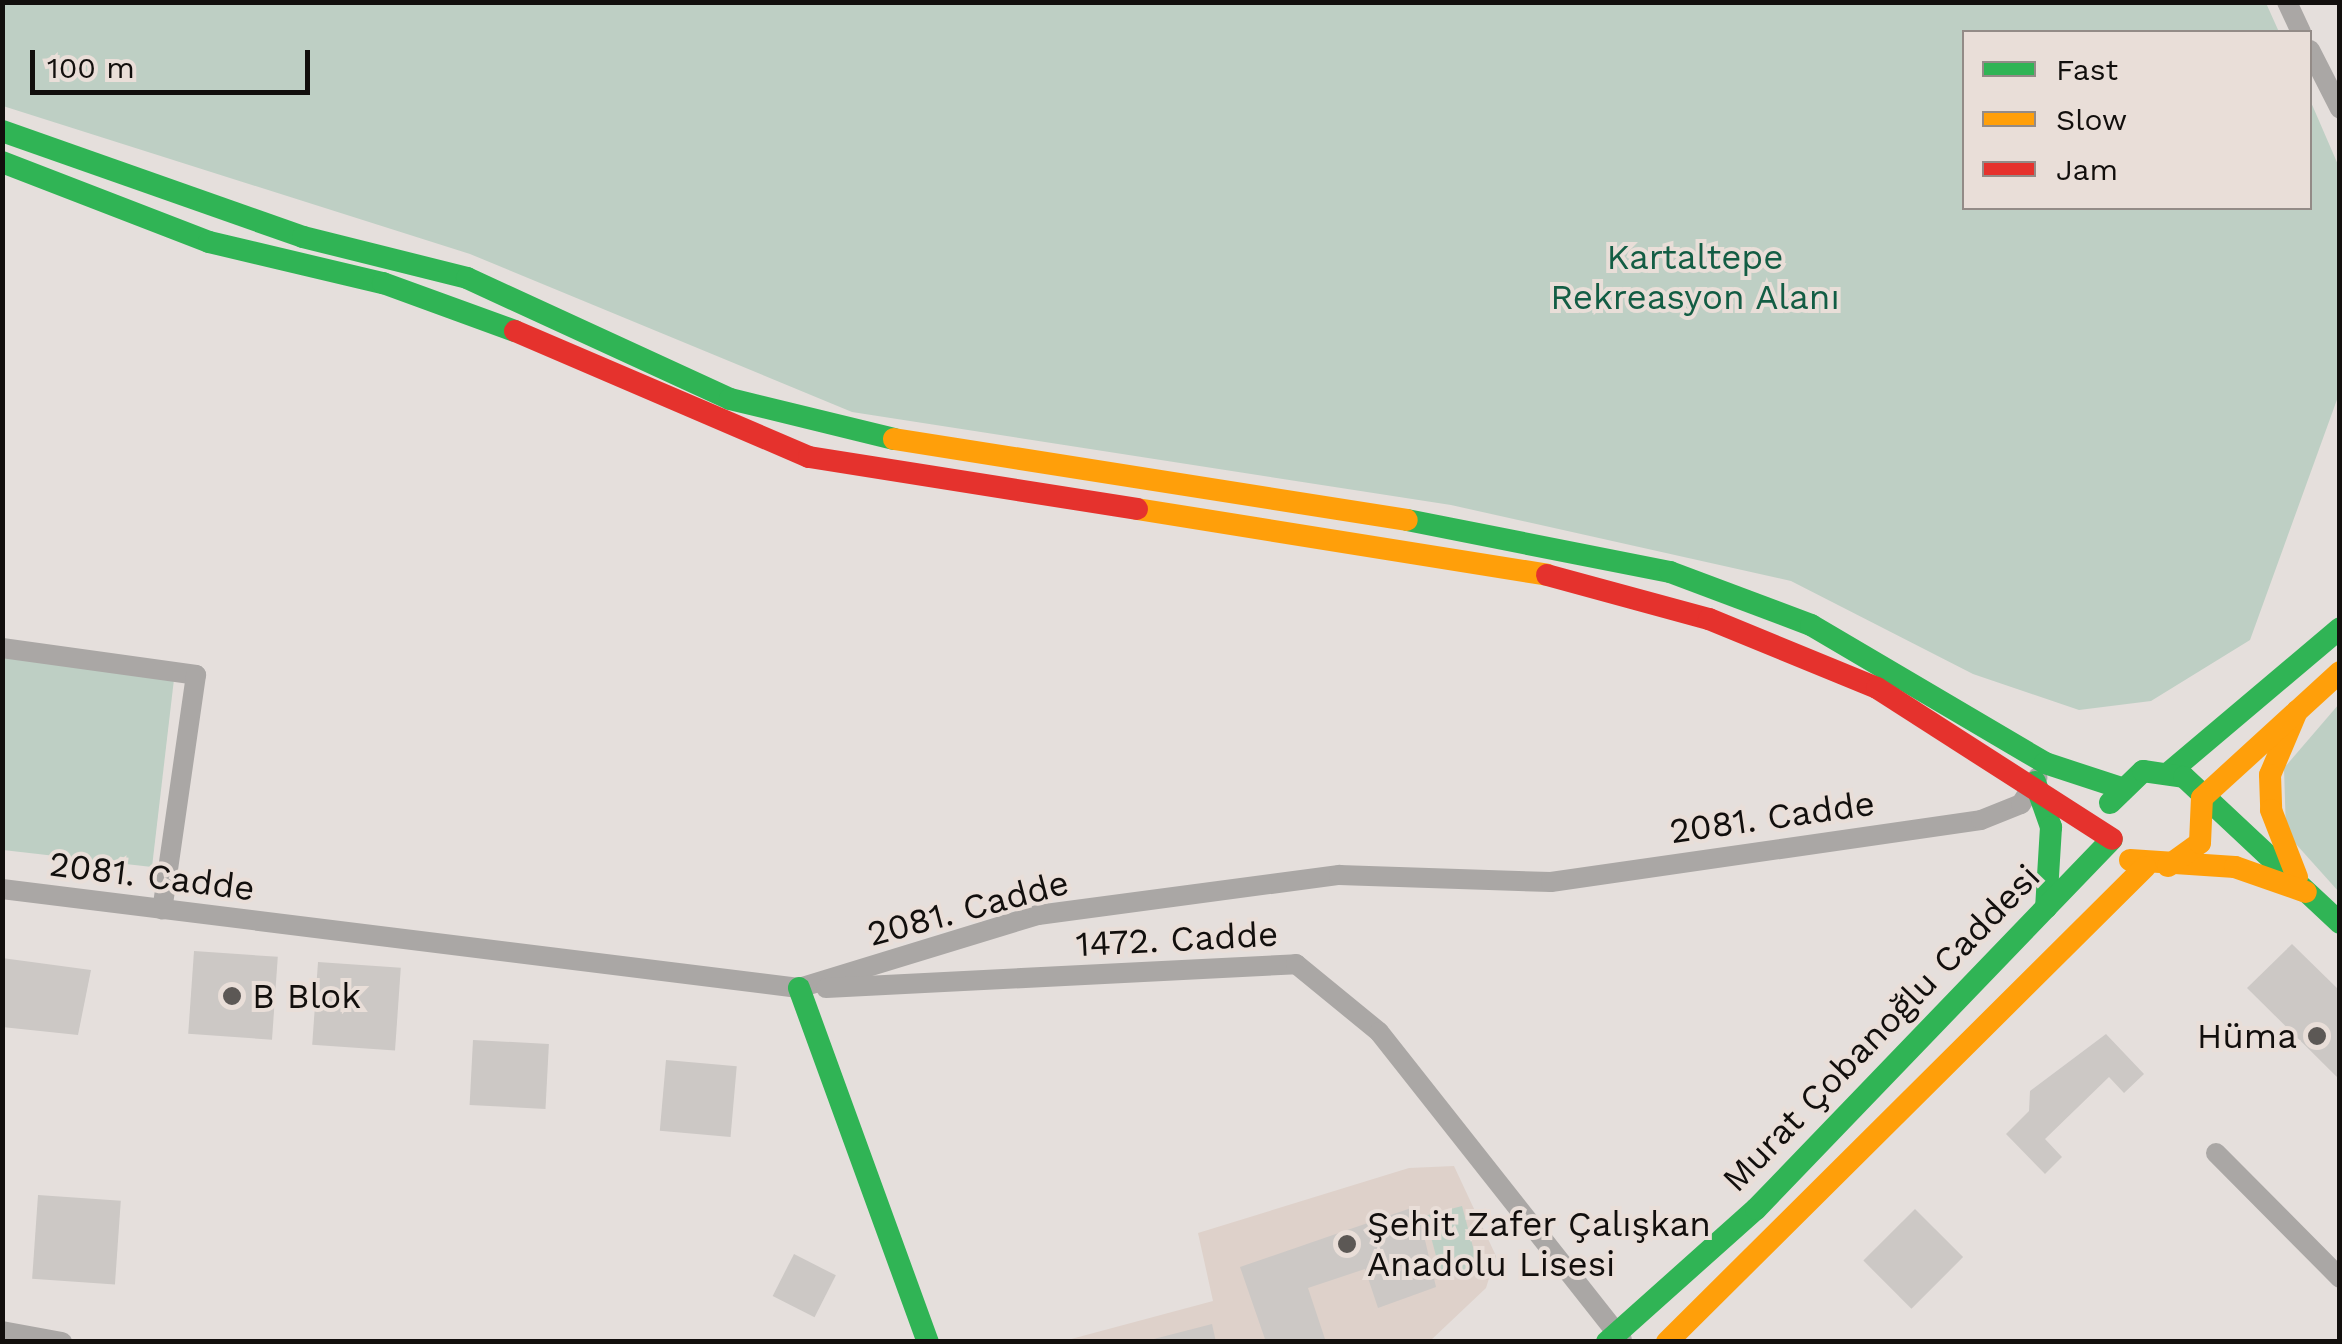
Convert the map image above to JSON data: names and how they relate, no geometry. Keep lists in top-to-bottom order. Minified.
{"streets":{"main road":["Murat Çobanoğlu Caddesi"],"street":["2081. Cadde","1472. Cadde"]},"crossings":[["2081. Cadde","1472. Cadde"],["1472. Cadde","Murat Çobanoğlu Caddesi"]],"parks":["Kartaltepe Rekreasyon Alanı"],"places":["B Blok","Hüma","Şehit Zafer Çalışkan Anadolu Lisesi"],"legend":["Fast","Slow","Jam"],"scale_bar":"100 m"}
